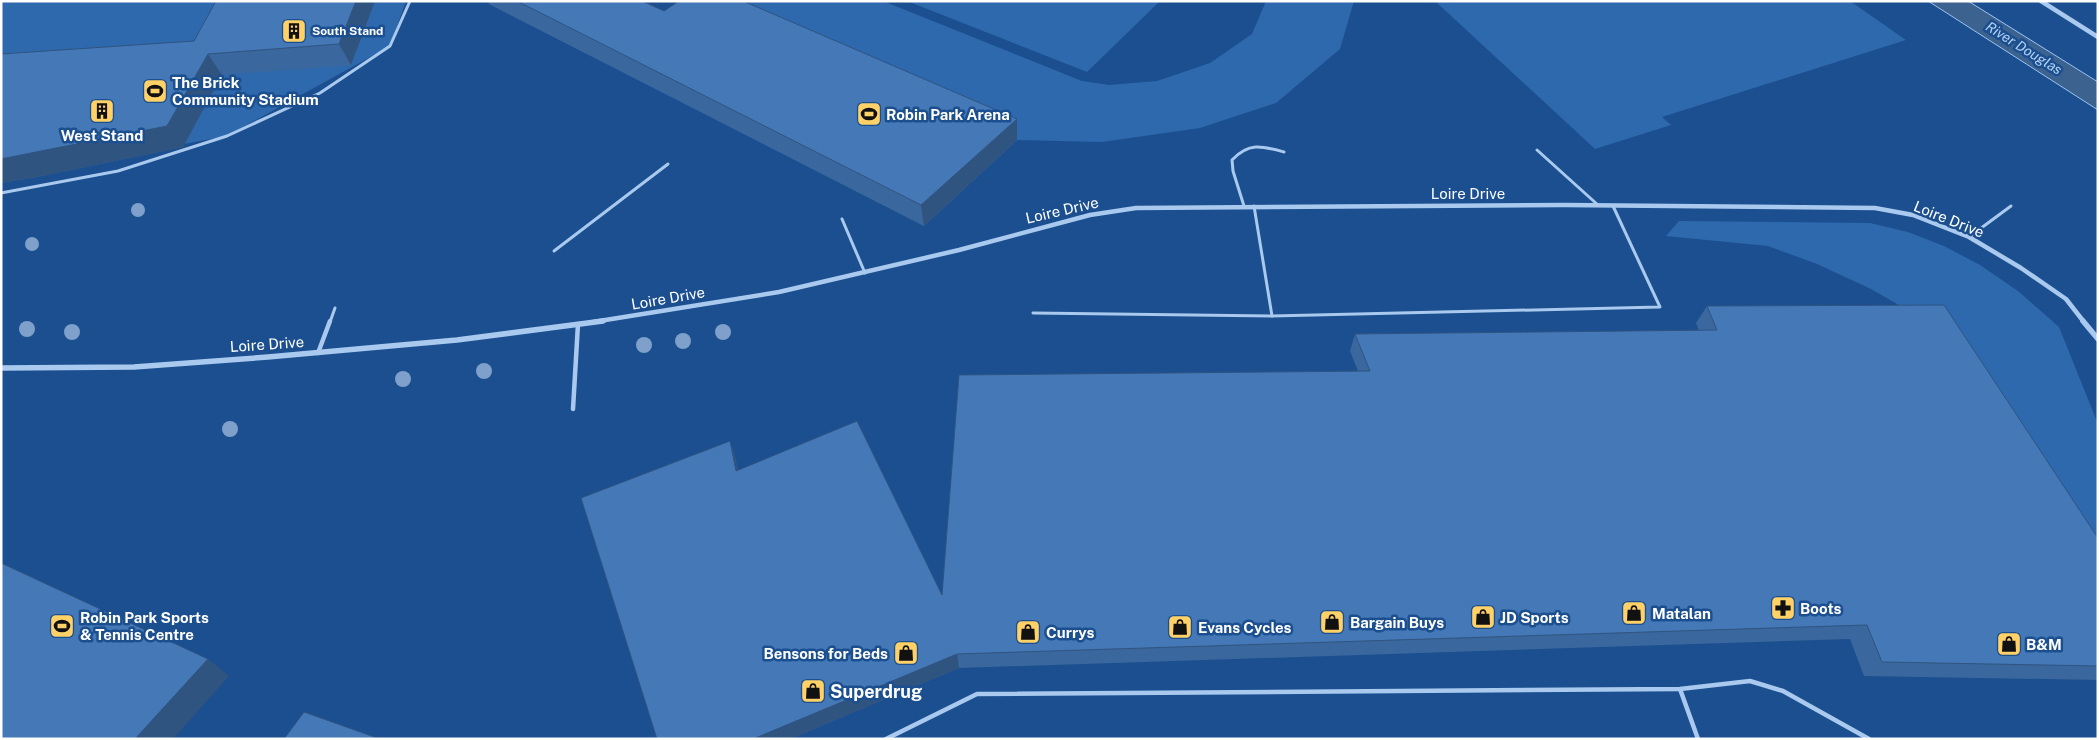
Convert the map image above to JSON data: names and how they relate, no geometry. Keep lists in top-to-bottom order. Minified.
{"streets":{"street":["Loire Drive"]},"water":["River Douglas"],"places":{"building":["South Stand","West Stand"],"sports":["The Brick Community Stadium","Robin Park Arena","Robin Park Sports & Tennis Centre"],"pharmacy":["Boots"],"shop":["Matalan","JD Sports","Bargain Buys","Evans Cycles","Currys","B&M","Bensons for Beds","Superdrug"]}}
